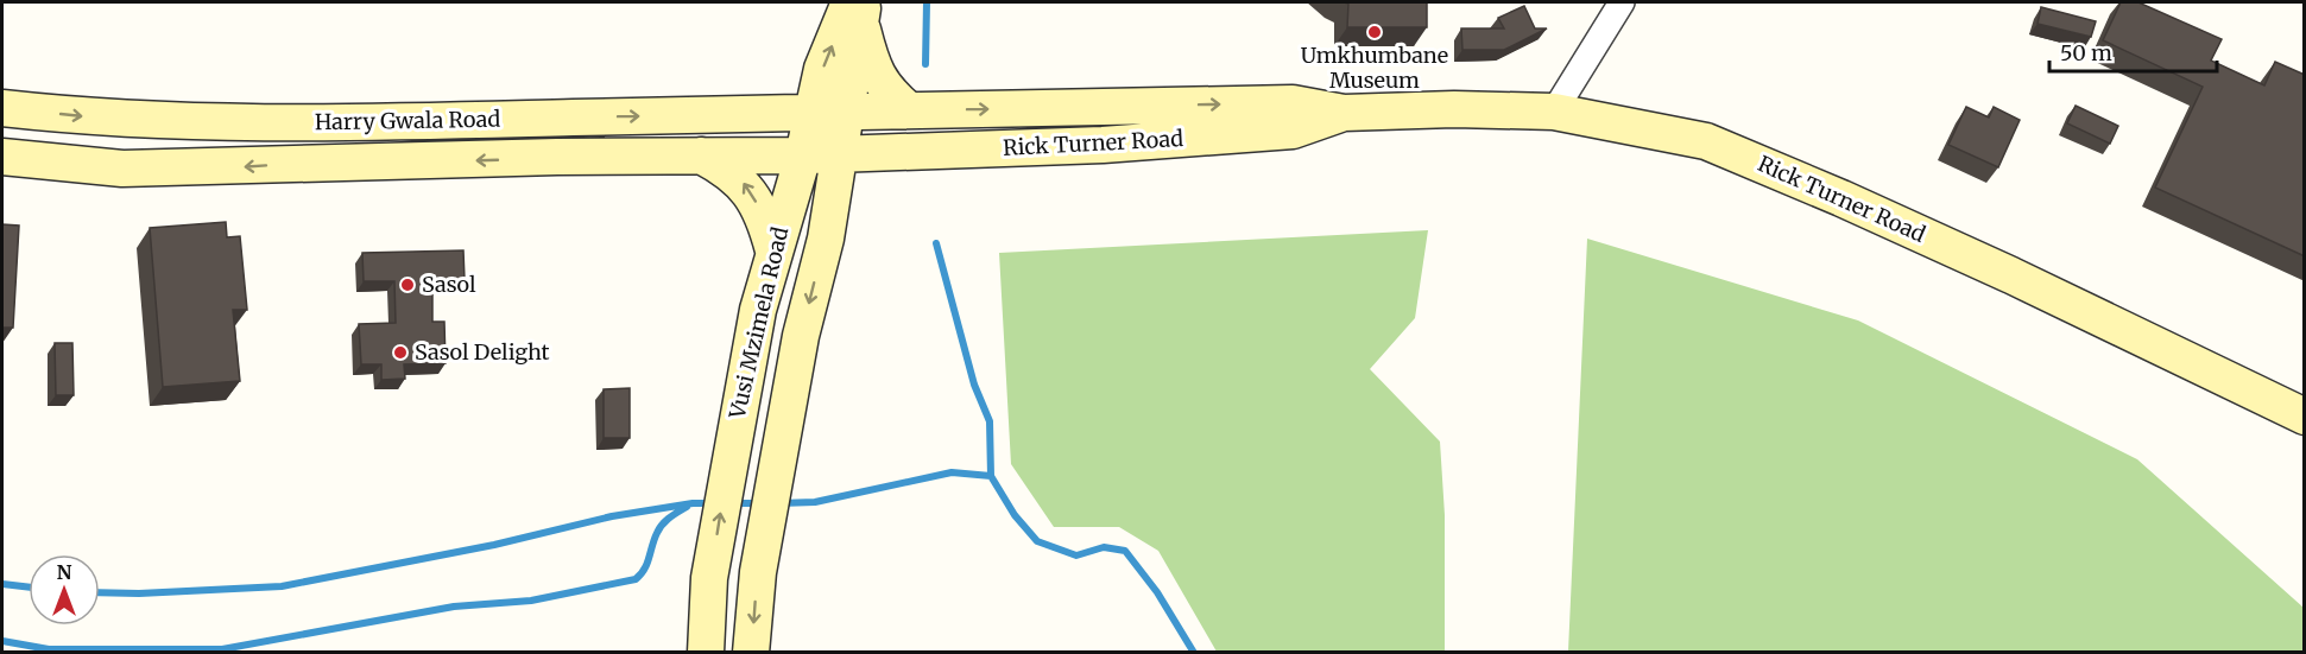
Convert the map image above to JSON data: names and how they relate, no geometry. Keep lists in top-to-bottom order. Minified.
{"streets":{"main road":["Harry Gwala Road","Rick Turner Road","Vusi Mzimela Road"]},"crossings":[["Harry Gwala Road","Rick Turner Road"],["Harry Gwala Road","Vusi Mzimela Road"],["Rick Turner Road","Vusi Mzimela Road"]],"places":["Umkhumbane Museum","Sasol","Sasol Delight"],"scale_bar":"50 m","north":"top"}
